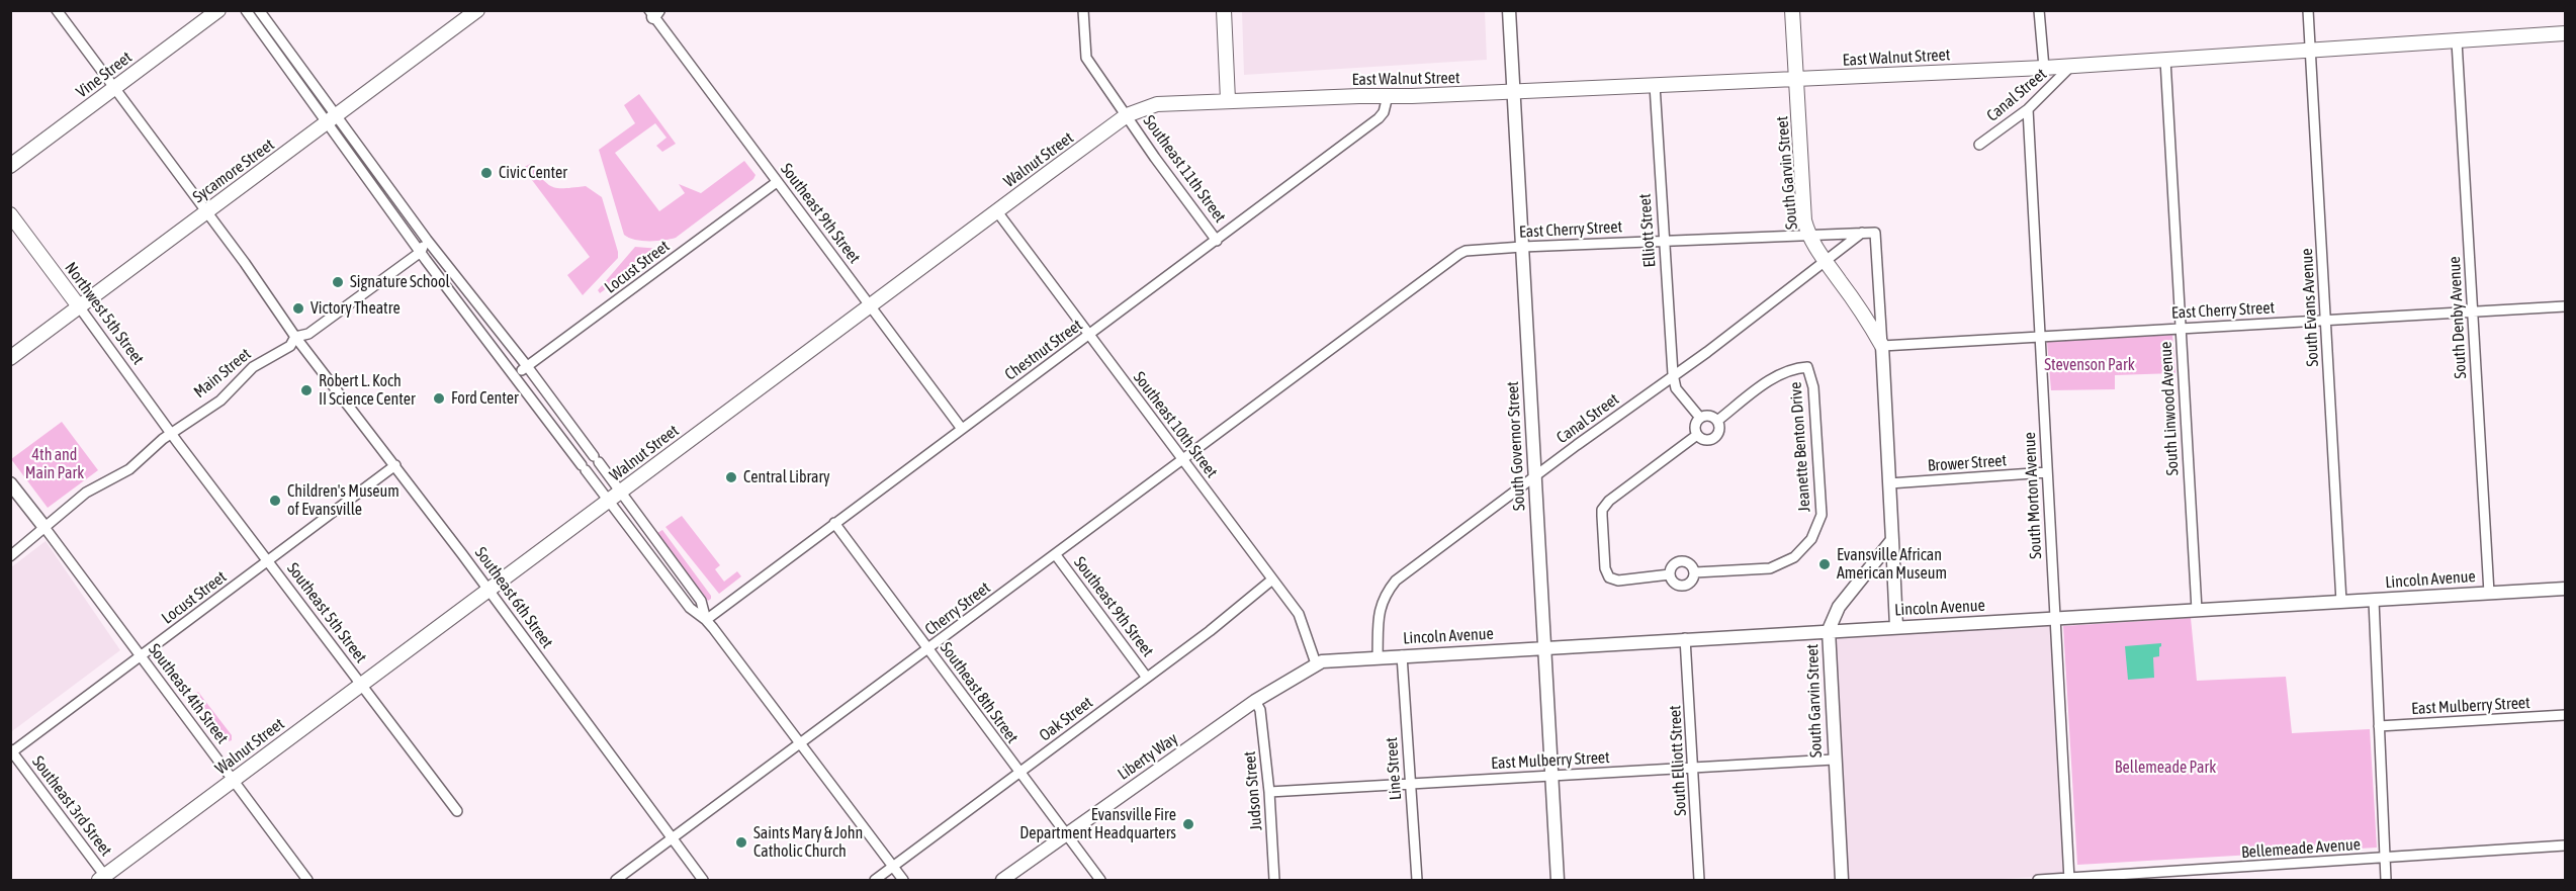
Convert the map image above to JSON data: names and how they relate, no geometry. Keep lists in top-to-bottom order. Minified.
{"streets":{"main road":["East Walnut Street","Vine Street","Walnut Street","Sycamore Street","South Garvin Street","Northwest 5th Street"],"street":["Canal Street","Southeast 11th Street","Southeast 9th Street","East Cherry Street","Elliott Street","Locust Street","South Evans Avenue","South Denby Avenue","Chestnut Street","Main Street","South Linwood Avenue","Southeast 10th Street","South Governor Street","Jeanette Benton Drive","Brower Street","South Morton Avenue","Lincoln Avenue","Southeast 6th Street","Cherry Street","Southeast 5th Street","Southeast 8th Street","Southeast 4th Street","East Mulberry Street","Oak Street","Liberty Way","South Elliott Street","Line Street","Judson Street","Southeast 3rd Street","Bellemeade Avenue"]},"crossings":[["East Walnut Street","Canal Street"],["East Walnut Street","Walnut Street"],["East Walnut Street","South Garvin Street"],["East Walnut Street","Elliott Street"],["East Walnut Street","South Evans Avenue"],["East Walnut Street","South Denby Avenue"],["East Walnut Street","Chestnut Street"],["East Walnut Street","South Linwood Avenue"],["East Walnut Street","South Governor Street"],["Vine Street","Southeast 6th Street"],["Canal Street","South Garvin Street"],["Canal Street","East Cherry Street"],["Canal Street","Elliott Street"],["Canal Street","South Governor Street"],["Canal Street","South Morton Avenue"],["Canal Street","Lincoln Avenue"],["Walnut Street","Southeast 11th Street"],["Walnut Street","Southeast 9th Street"],["Walnut Street","Southeast 10th Street"],["Walnut Street","Southeast 6th Street"],["Walnut Street","Southeast 5th Street"],["Walnut Street","Southeast 4th Street"],["Walnut Street","Southeast 3rd Street"],["Southeast 11th Street","Chestnut Street"],["Sycamore Street","Northwest 5th Street"],["Sycamore Street","Southeast 6th Street"],["South Garvin Street","East Cherry Street"],["South Garvin Street","Brower Street"],["South Garvin Street","Lincoln Avenue"],["South Garvin Street","East Mulberry Street"],["Southeast 9th Street","Locust Street"],["Southeast 9th Street","Chestnut Street"],["Southeast 9th Street","Cherry Street"],["Southeast 9th Street","Oak Street"],["East Cherry Street","Elliott Street"],["East Cherry Street","South Evans Avenue"],["East Cherry Street","South Denby Avenue"],["East Cherry Street","South Linwood Avenue"],["East Cherry Street","South Governor Street"],["East Cherry Street","South Morton Avenue"],["East Cherry Street","Cherry Street"],["Locust Street","Southeast 6th Street"],["Locust Street","Southeast 5th Street"],["Locust Street","Southeast 4th Street"],["Locust Street","Southeast 3rd Street"],["South Evans Avenue","Lincoln Avenue"],["Northwest 5th Street","Main Street"],["Northwest 5th Street","Southeast 5th Street"],["South Denby Avenue","Lincoln Avenue"],["Chestnut Street","Southeast 10th Street"],["Chestnut Street","Southeast 8th Street"],["Main Street","Southeast 6th Street"],["Main Street","Southeast 5th Street"],["Main Street","Southeast 4th Street"],["South Linwood Avenue","Lincoln Avenue"],["Southeast 10th Street","Lincoln Avenue"],["Southeast 10th Street","Cherry Street"],["Southeast 10th Street","Oak Street"],["Southeast 10th Street","Liberty Way"],["South Governor Street","Lincoln Avenue"],["South Governor Street","East Mulberry Street"],["Brower Street","South Morton Avenue"],["South Morton Avenue","Lincoln Avenue"],["South Morton Avenue","Bellemeade Avenue"],["Lincoln Avenue","Liberty Way"],["Lincoln Avenue","South Elliott Street"],["Lincoln Avenue","Line Street"],["Southeast 6th Street","Cherry Street"],["Cherry Street","Southeast 8th Street"],["Southeast 8th Street","Oak Street"],["Southeast 8th Street","Liberty Way"],["East Mulberry Street","South Elliott Street"],["East Mulberry Street","Line Street"],["East Mulberry Street","Judson Street"],["Liberty Way","Judson Street"]],"parks":["Stevenson Park","4th and Main Park","Bellemeade Park"],"places":["Civic Center","Signature School","Victory Theatre","Robert L. Koch II Science Center","Ford Center","Central Library","Children's Museum of Evansville","Evansville African American Museum","Evansville Fire Department Headquarters","Saints Mary & John Catholic Church"]}
